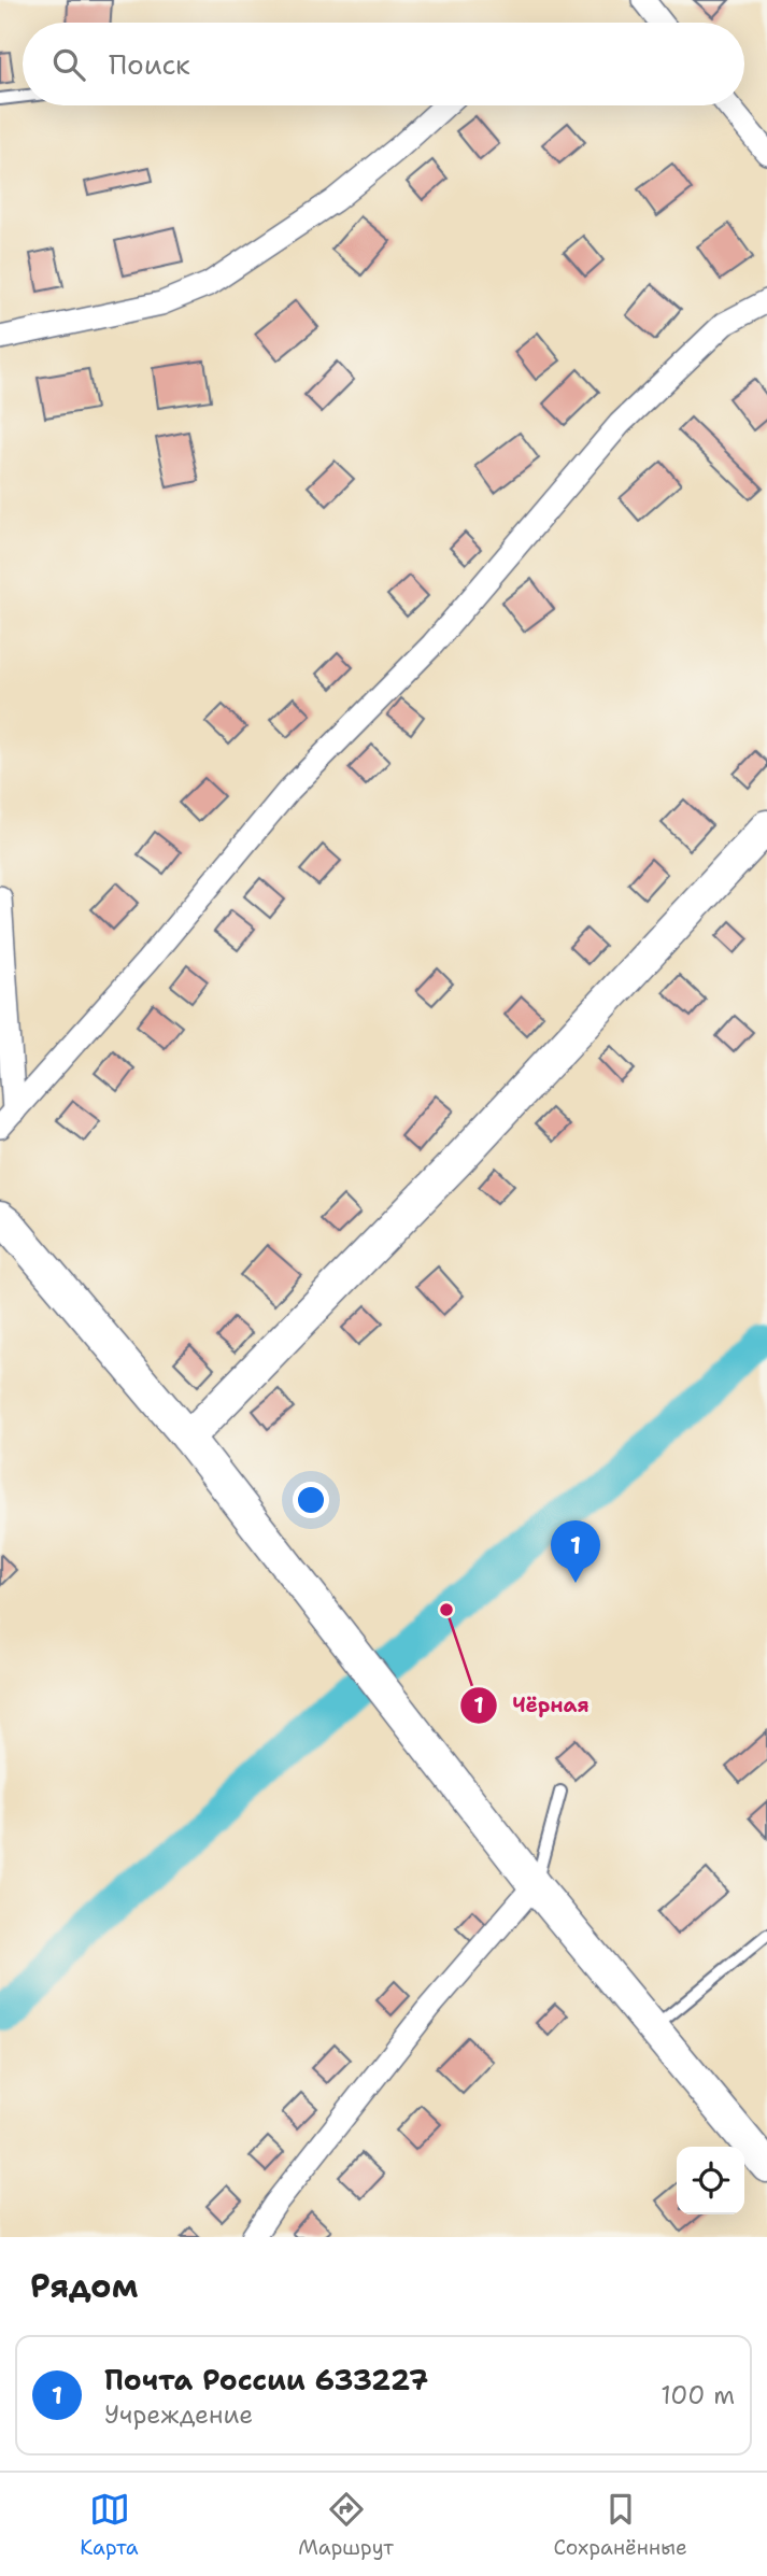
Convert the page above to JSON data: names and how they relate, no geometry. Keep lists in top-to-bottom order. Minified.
{"places":["Чёрная"],"page":{"search":"Поиск","pins":"1","heading":"Рядом","list":[{"mark":"1","name":"Почта России 633227","note":"Учреждение","value":"100 m"}],"nav":["Карта","Маршрут","Сохранённые"]}}
